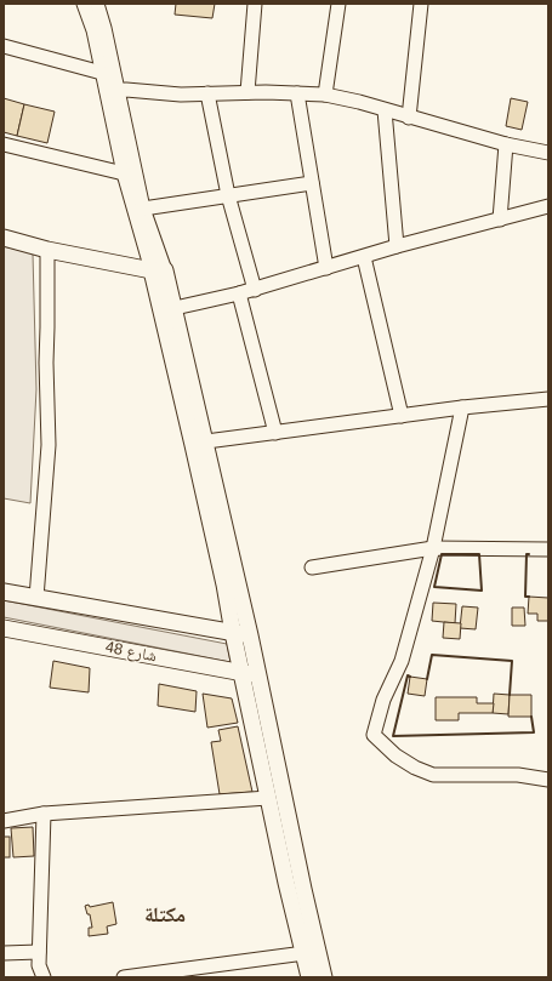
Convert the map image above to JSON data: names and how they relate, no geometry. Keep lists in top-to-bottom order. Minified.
{"streets":{"main road":["48 شارع"]},"districts":["مكتلة"]}
